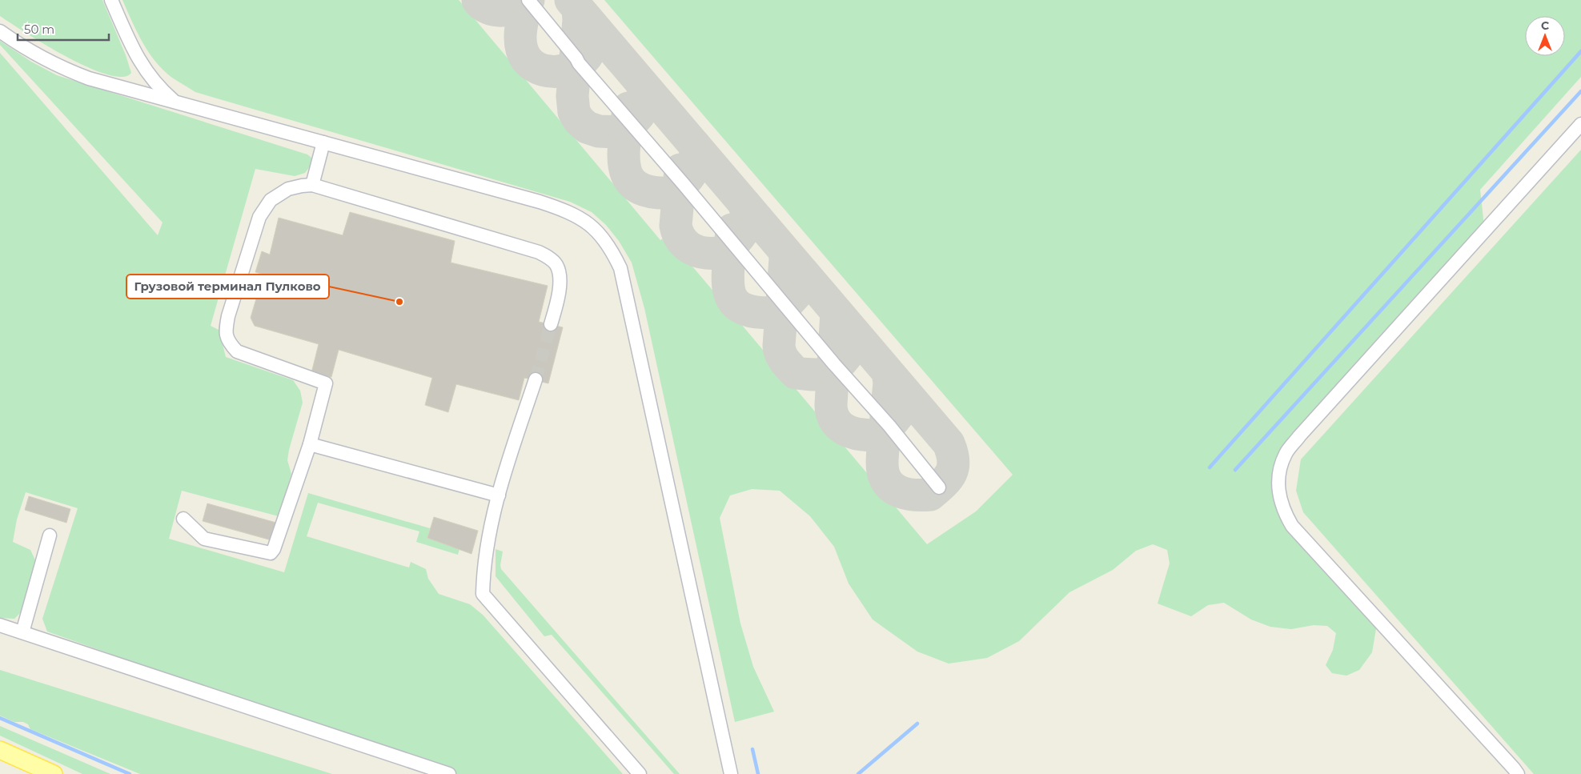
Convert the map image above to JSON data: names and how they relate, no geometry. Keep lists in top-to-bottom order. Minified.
{"places":["Грузовой терминал Пулково"],"scale_bar":"50 m","north":"top"}
